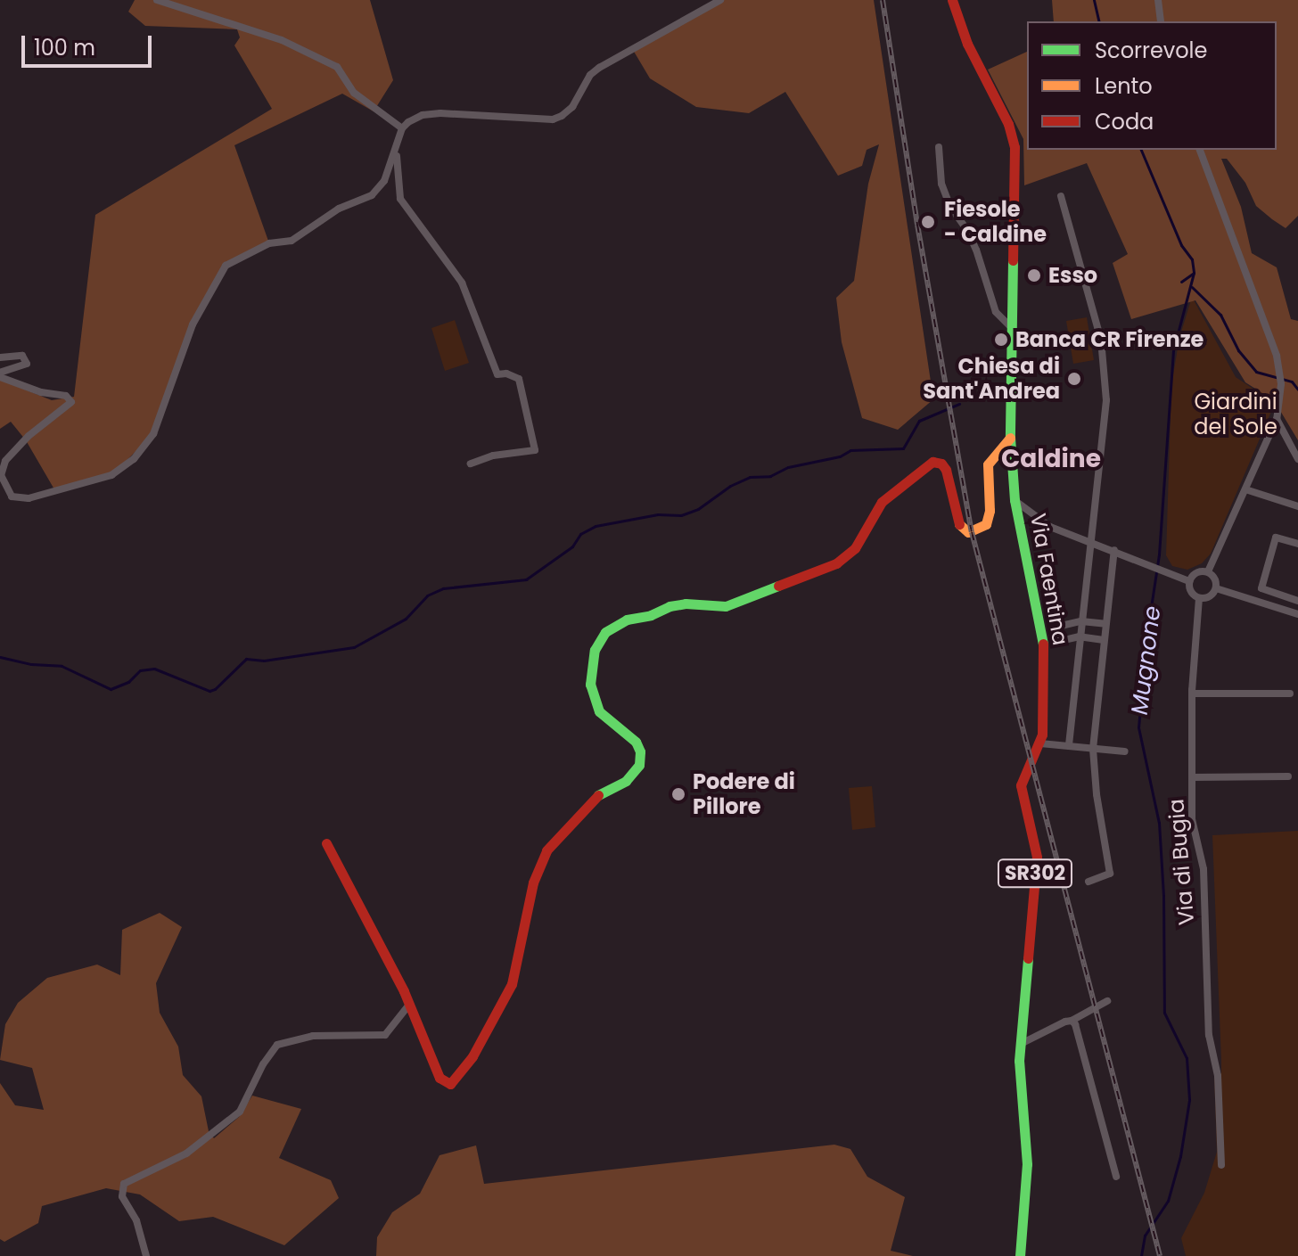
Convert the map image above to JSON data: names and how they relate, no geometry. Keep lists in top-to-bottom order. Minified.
{"streets":{"street":["Via Faentina","Via di Bugia","SR302"]},"districts":["Caldine"],"water":["Mugnone"],"parks":["Giardini del Sole"],"places":["Fiesole - Caldine","Esso","Banca CR Firenze","Chiesa di Sant'Andrea","Podere di Pillore"],"legend":["Scorrevole","Lento","Coda"],"scale_bar":"100 m"}
